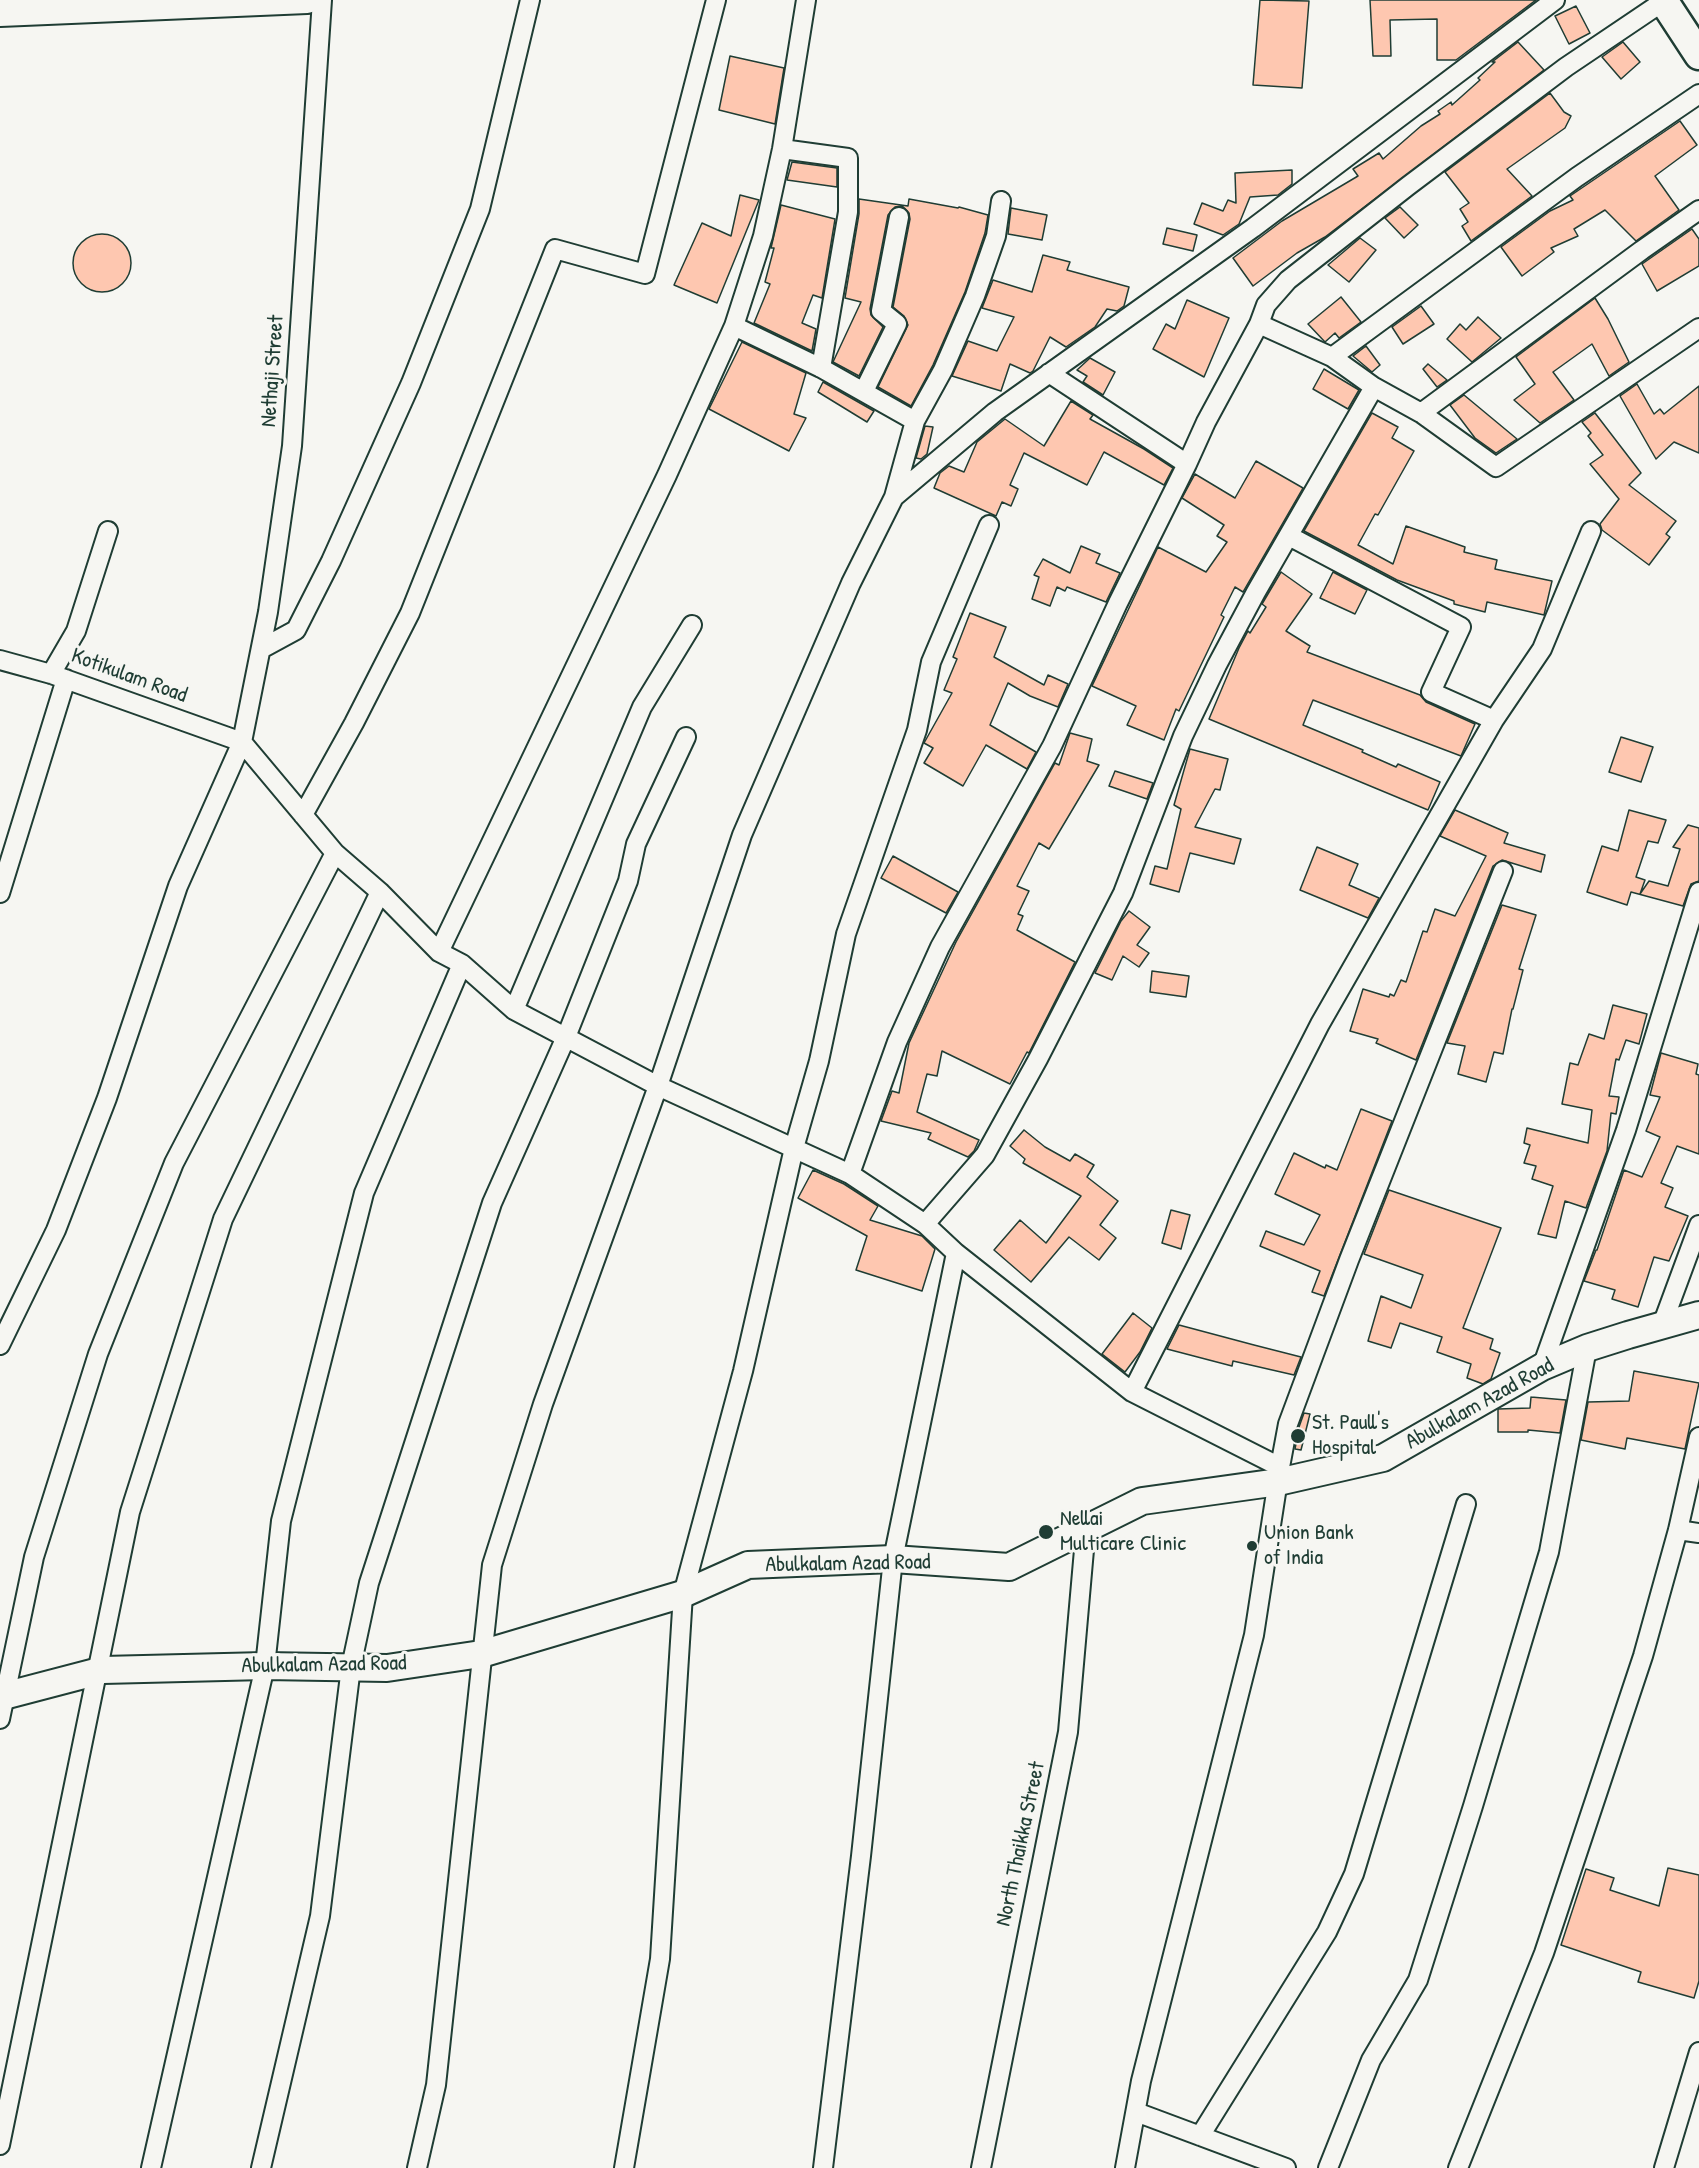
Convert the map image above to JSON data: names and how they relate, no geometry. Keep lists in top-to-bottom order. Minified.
{"streets":{"main road":["Abulkalam Azad Road"],"street":["Nethaji Street","Kotikulam Road","North Thaikka Street"]},"crossings":[["Nethaji Street","Kotikulam Road"],["Abulkalam Azad Road","North Thaikka Street"]],"places":["St. Paull's Hospital","Nellai Multicare Clinic","Union Bank of India"]}
